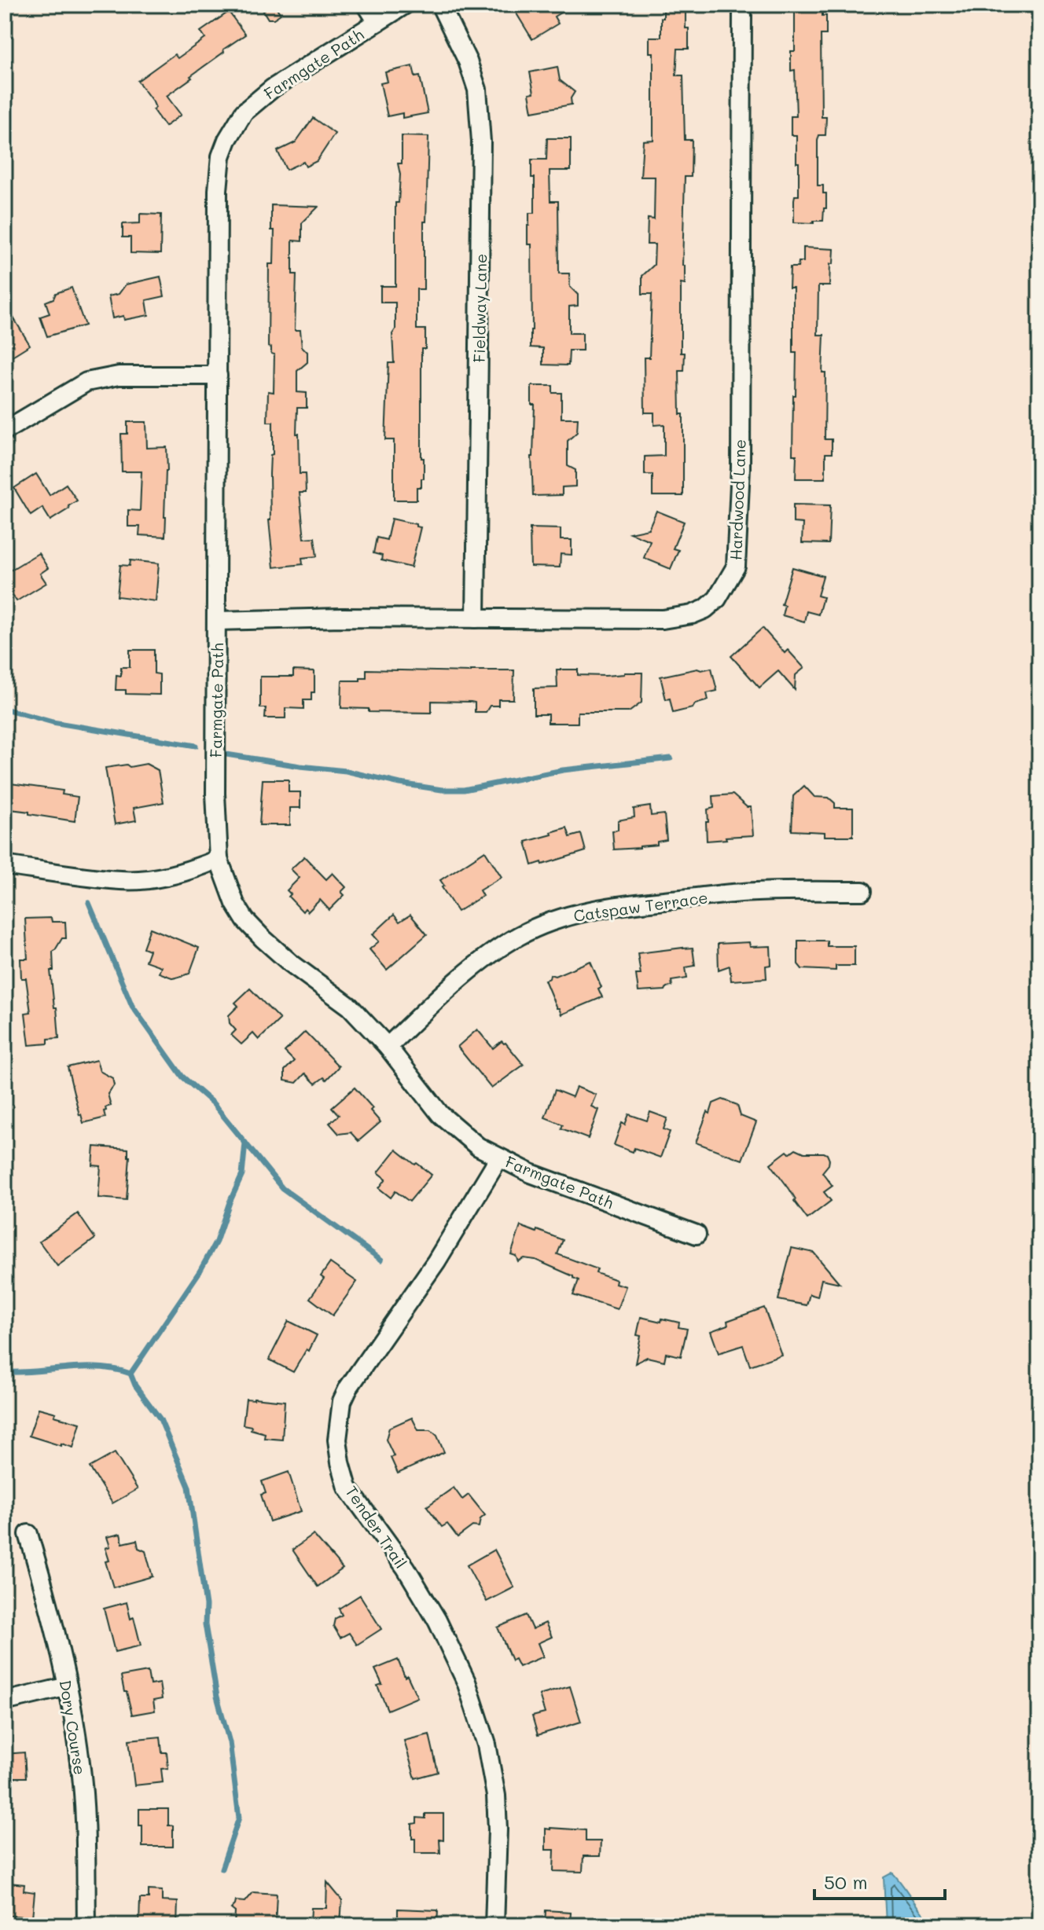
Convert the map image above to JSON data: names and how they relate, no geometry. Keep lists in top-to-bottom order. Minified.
{"streets":{"street":["Farmgate Path","Fieldway Lane","Hardwood Lane","Catspaw Terrace","Tender Trail","Dory Course"]},"crossings":[["Farmgate Path","Hardwood Lane"],["Farmgate Path","Catspaw Terrace"],["Farmgate Path","Tender Trail"],["Fieldway Lane","Hardwood Lane"]],"scale_bar":"50 m"}
